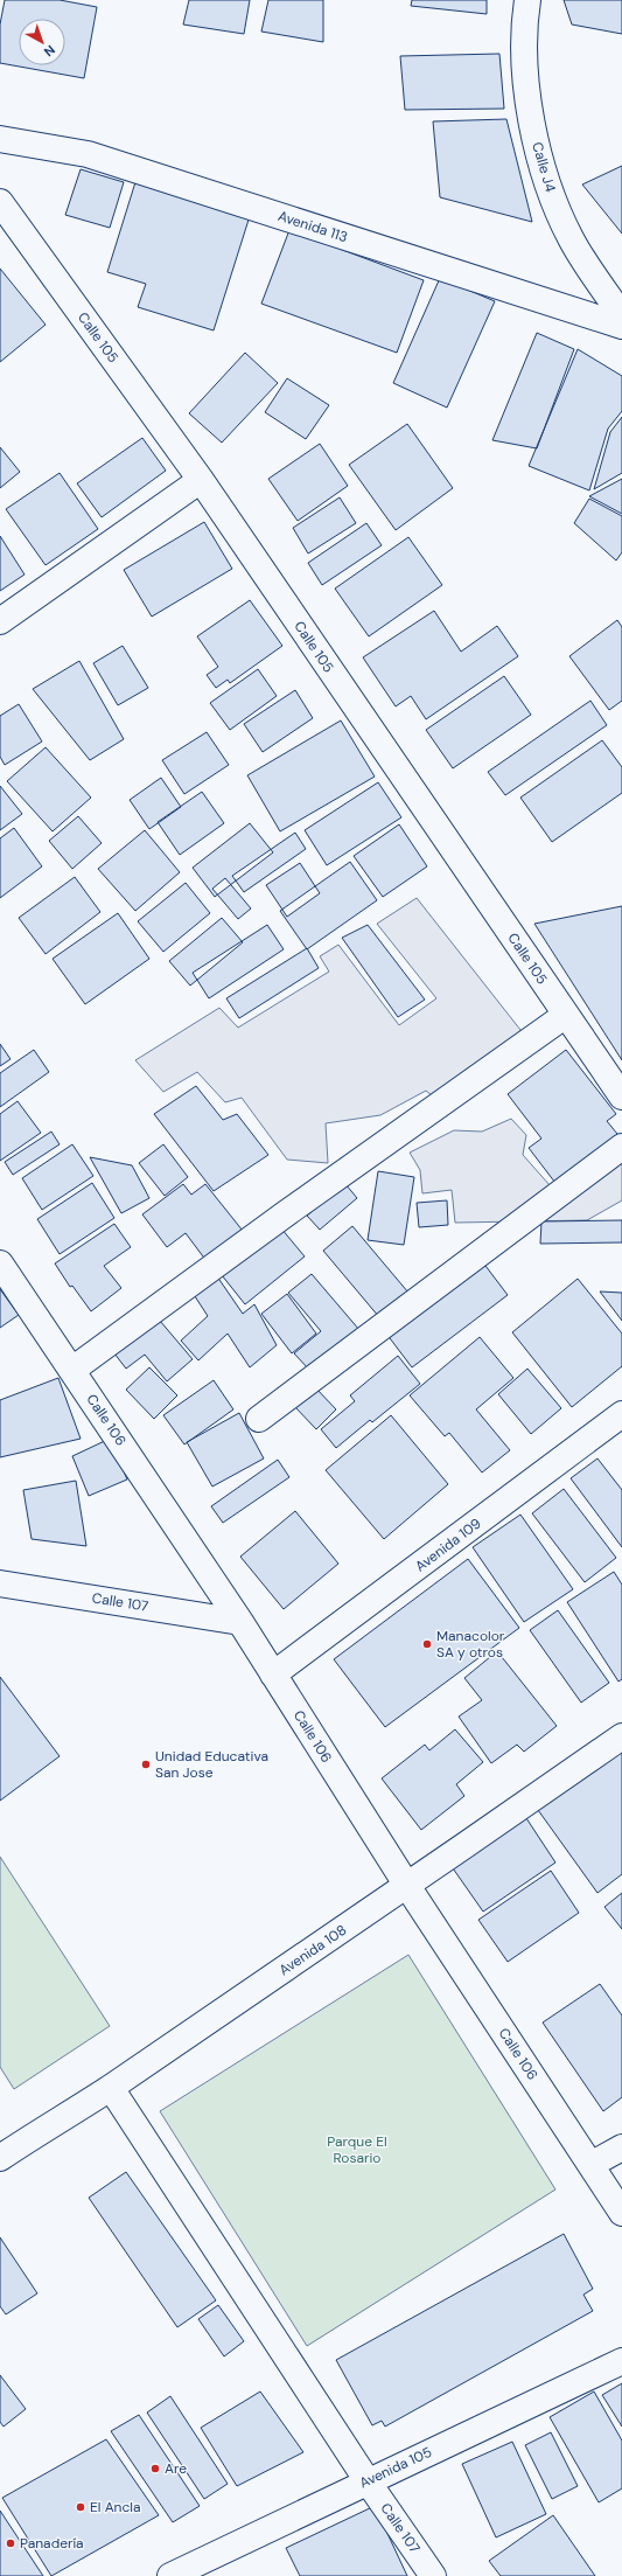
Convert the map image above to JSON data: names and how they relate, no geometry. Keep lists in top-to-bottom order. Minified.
{"streets":{"street":["Calle J4","Avenida 113","Calle 105","Calle 106","Avenida 109","Calle 107","Avenida 108","Avenida 105"]},"crossings":[["Calle 106","Avenida 109"],["Calle 106","Calle 107"],["Calle 106","Avenida 108"],["Calle 107","Avenida 108"],["Calle 107","Avenida 105"]],"parks":["Parque El Rosario"],"places":["Manacolor SA y otros","Unidad Educativa San Jose","Are","El Ancla","Panadería"],"north":"bottom right"}
